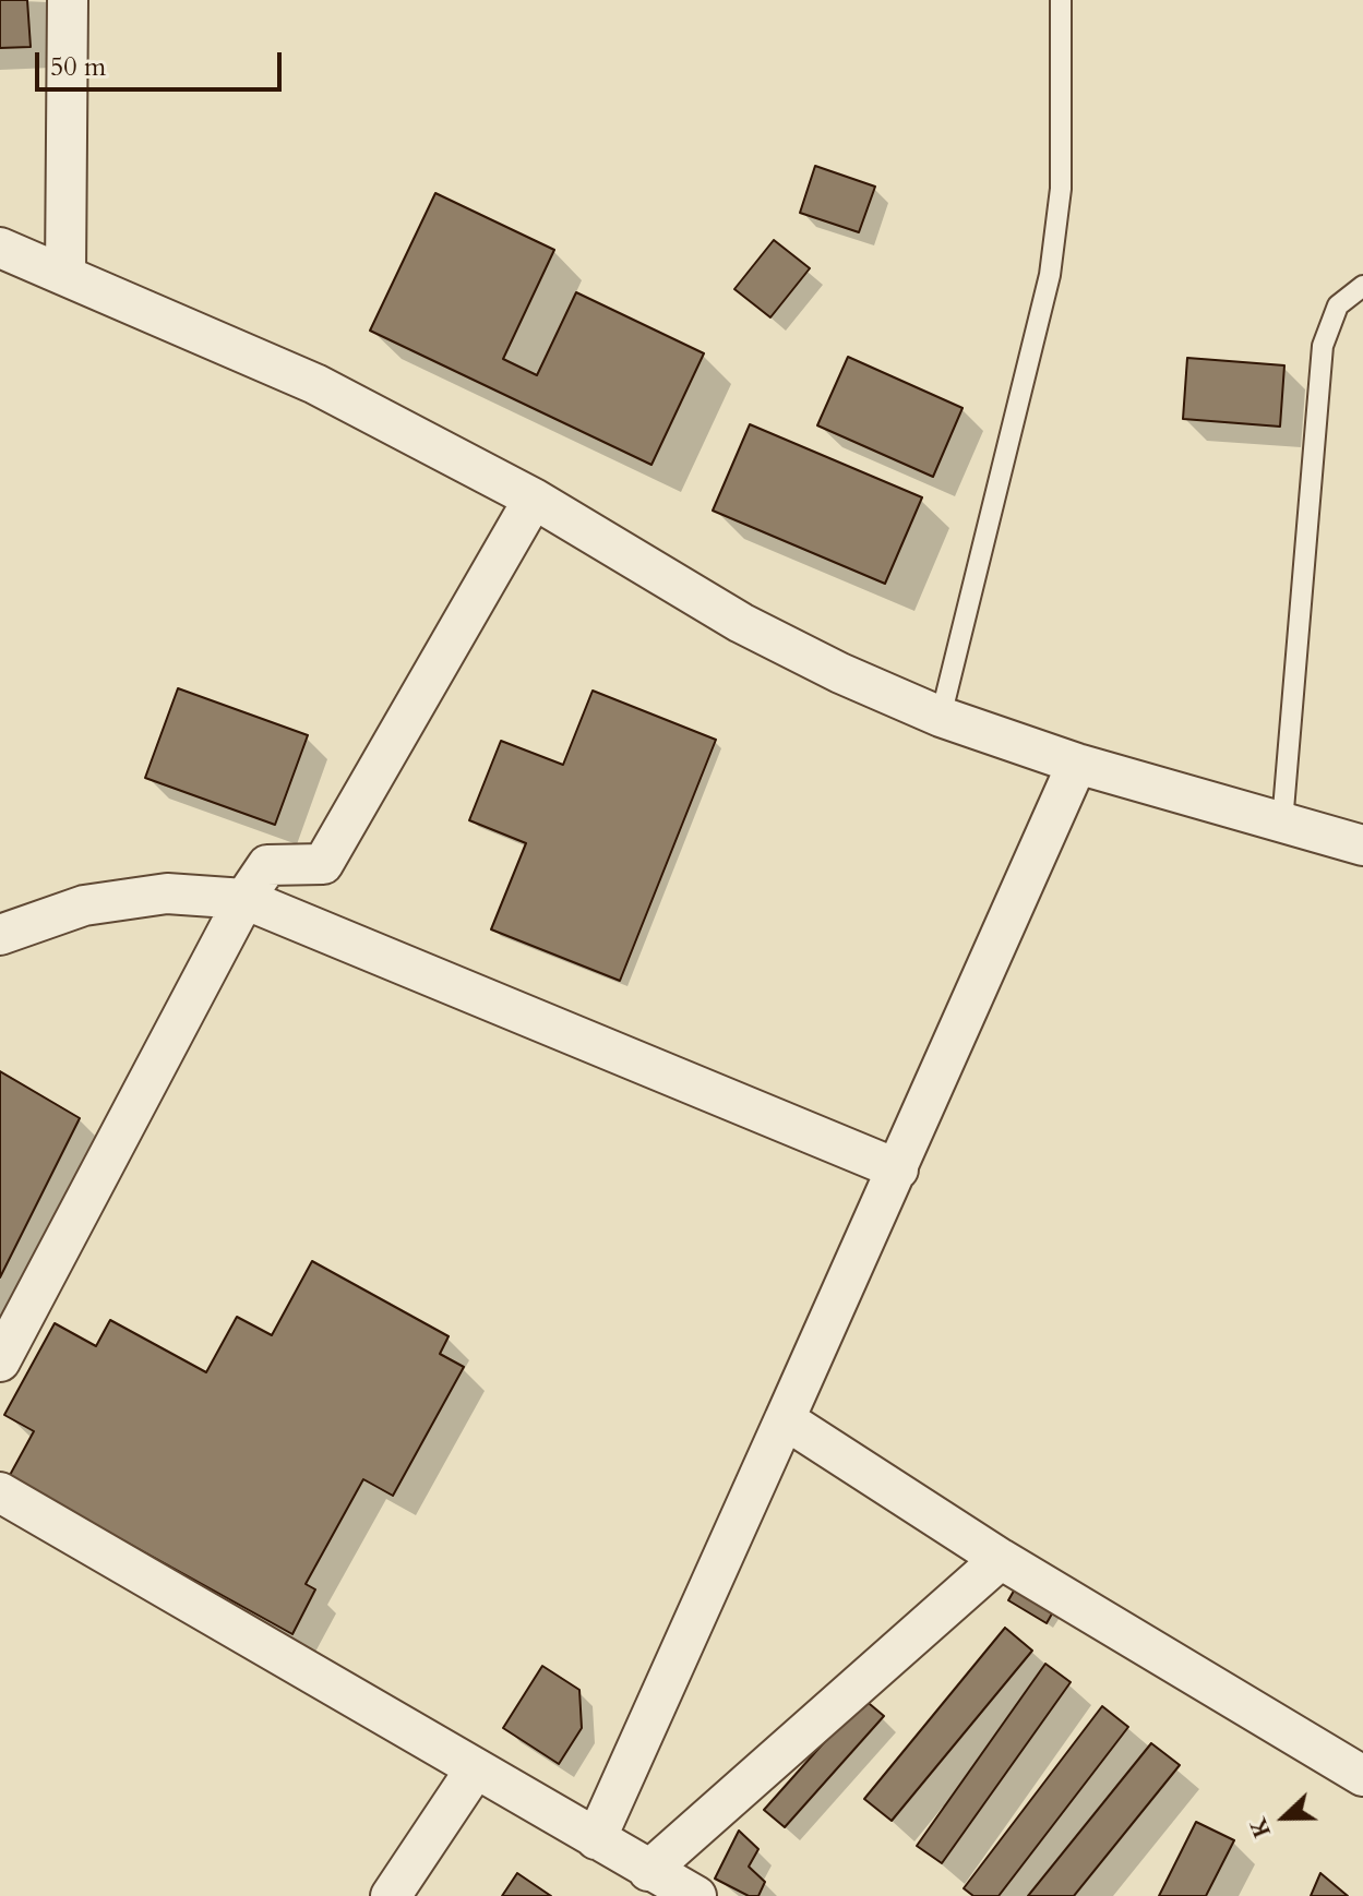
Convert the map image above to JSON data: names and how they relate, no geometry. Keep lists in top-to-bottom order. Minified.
{"scale_bar":"50 m","north":"left"}
